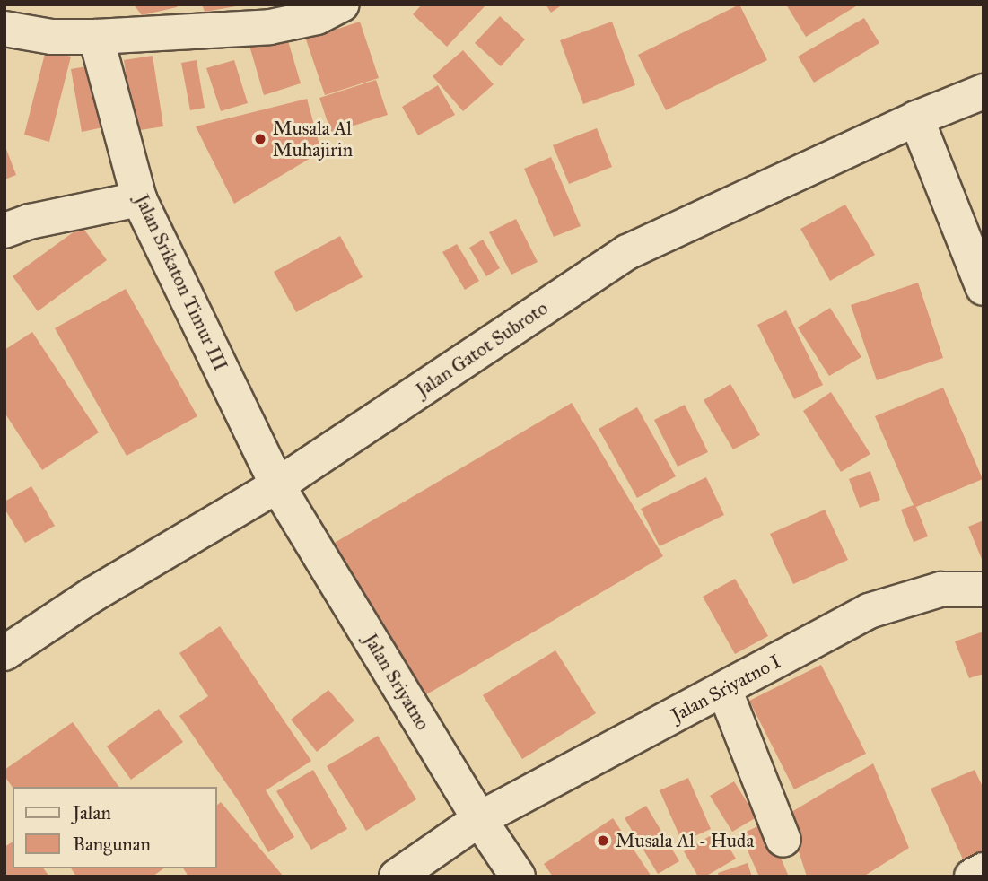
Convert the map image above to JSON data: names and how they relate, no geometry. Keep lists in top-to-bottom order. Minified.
{"streets":{"street":["Jalan Srikaton Timur III","Jalan Gatot Subroto","Jalan Sriyatno","Jalan Sriyatno I"]},"crossings":[["Jalan Srikaton Timur III","Jalan Gatot Subroto"],["Jalan Srikaton Timur III","Jalan Sriyatno"],["Jalan Gatot Subroto","Jalan Sriyatno"],["Jalan Sriyatno","Jalan Sriyatno I"]],"places":["Musala Al Muhajirin","Musala Al - Huda"],"legend":["Jalan","Bangunan"]}
